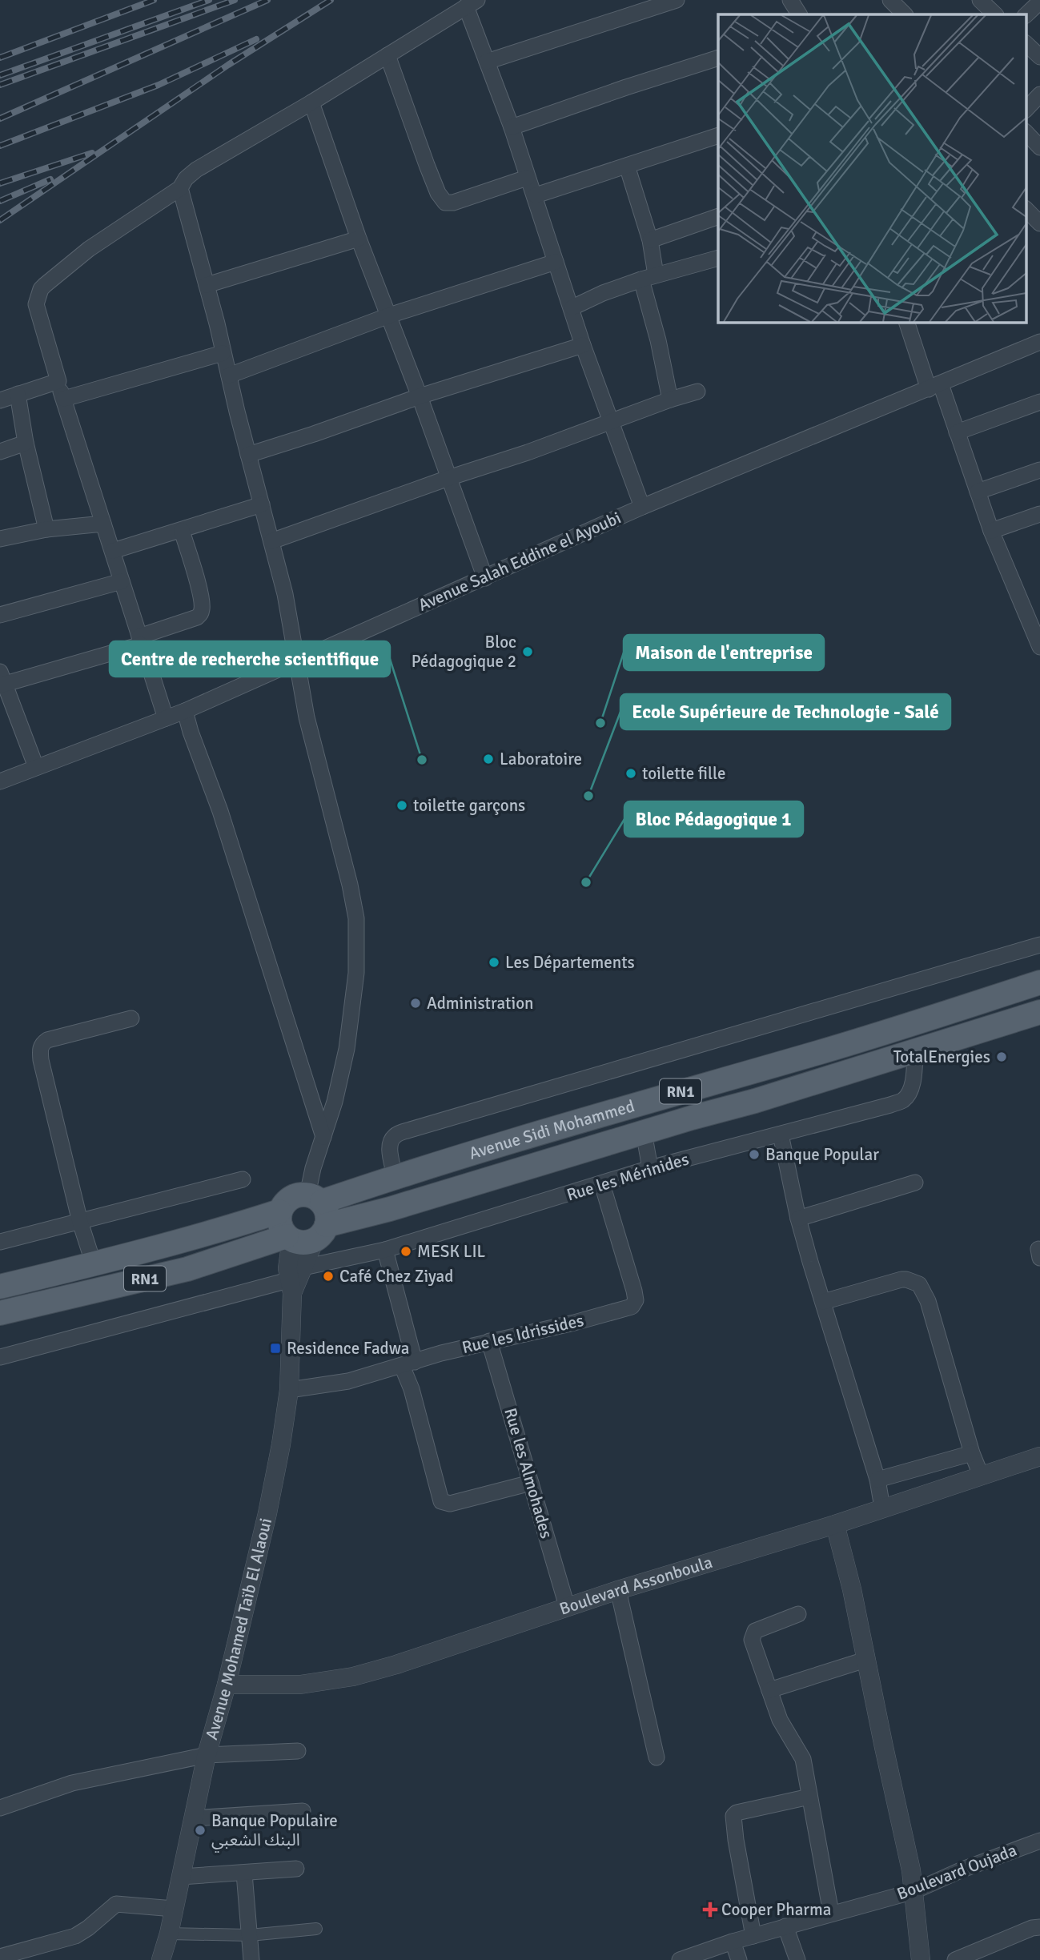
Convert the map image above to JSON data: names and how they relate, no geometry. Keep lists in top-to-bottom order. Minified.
{"streets":{"main road":["RN1","Avenue Sidi Mohammed"],"street":["Avenue Salah Eddine el Ayoubi","Rue les Mérinides","Rue les Idrissides","Rue les Almohades","Boulevard Assonboula","Avenue Mohamed Taïb El Alaoui","Boulevard Oujada"]},"crossings":[["RN1","Avenue Sidi Mohammed"],["RN1","Avenue Mohamed Taïb El Alaoui"],["Avenue Sidi Mohammed","Rue les Mérinides"],["Avenue Sidi Mohammed","Avenue Mohamed Taïb El Alaoui"],["Rue les Mérinides","Rue les Idrissides"],["Rue les Mérinides","Avenue Mohamed Taïb El Alaoui"],["Rue les Idrissides","Rue les Almohades"],["Rue les Idrissides","Avenue Mohamed Taïb El Alaoui"],["Rue les Almohades","Boulevard Assonboula"],["Boulevard Assonboula","Avenue Mohamed Taïb El Alaoui"]],"places":{"other":["Bloc Pédagogique 2","Maison de l'entreprise","Laboratoire","Centre de recherche scientifique","toilette fille","Ecole Supérieure de Technologie - Salé","toilette garçons","Bloc Pédagogique 1","Les Départements","Administration","TotalEnergies","Banque Popular","MESK LIL","Café Chez Ziyad","Banque Populaire البنك الشعبي"],"transit":["Residence Fadwa"],"health":["Cooper Pharma"]}}
